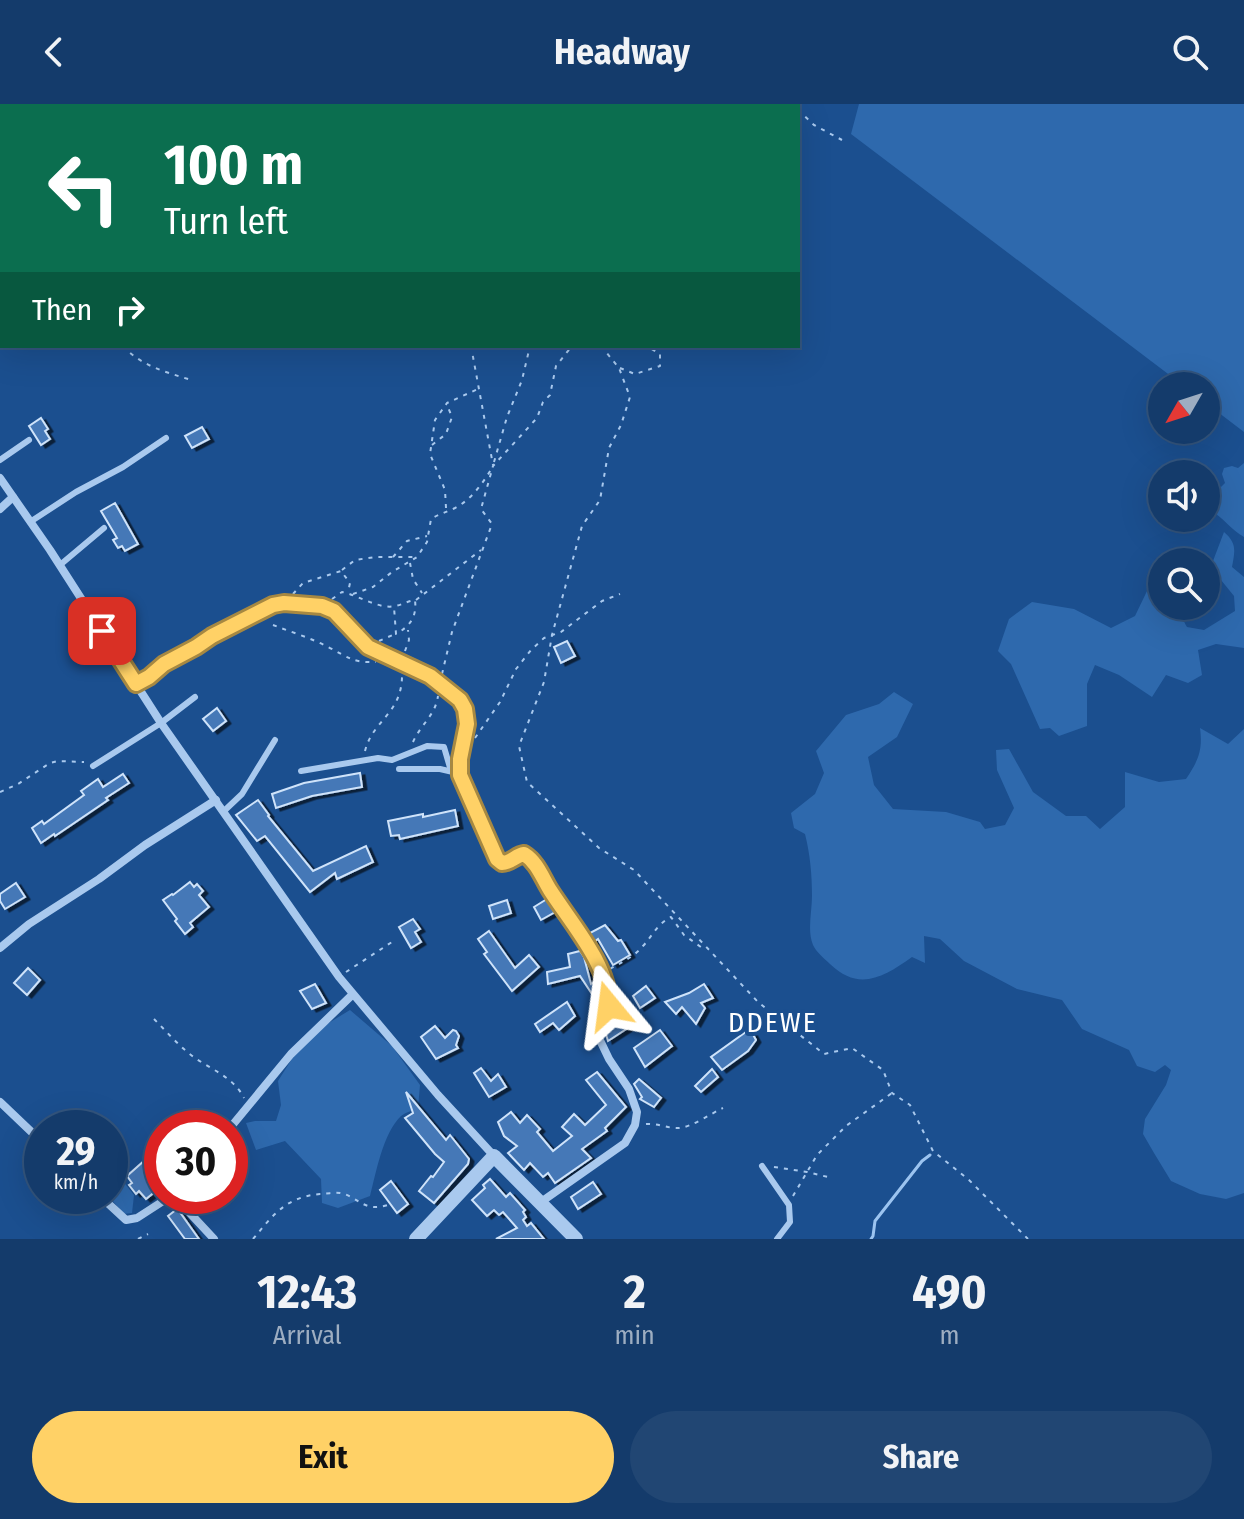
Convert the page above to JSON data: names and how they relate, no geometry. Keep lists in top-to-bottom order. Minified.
{"districts":["DDEWE"],"north":"bottom left","page":{"header":"Headway","turn":["100 m","Turn left"],"then":"Then","speed":"29 km/h","limit":"30","eta":["12:43","Arrival","2","min","490","m"],"buttons":["Exit","Share"]}}
